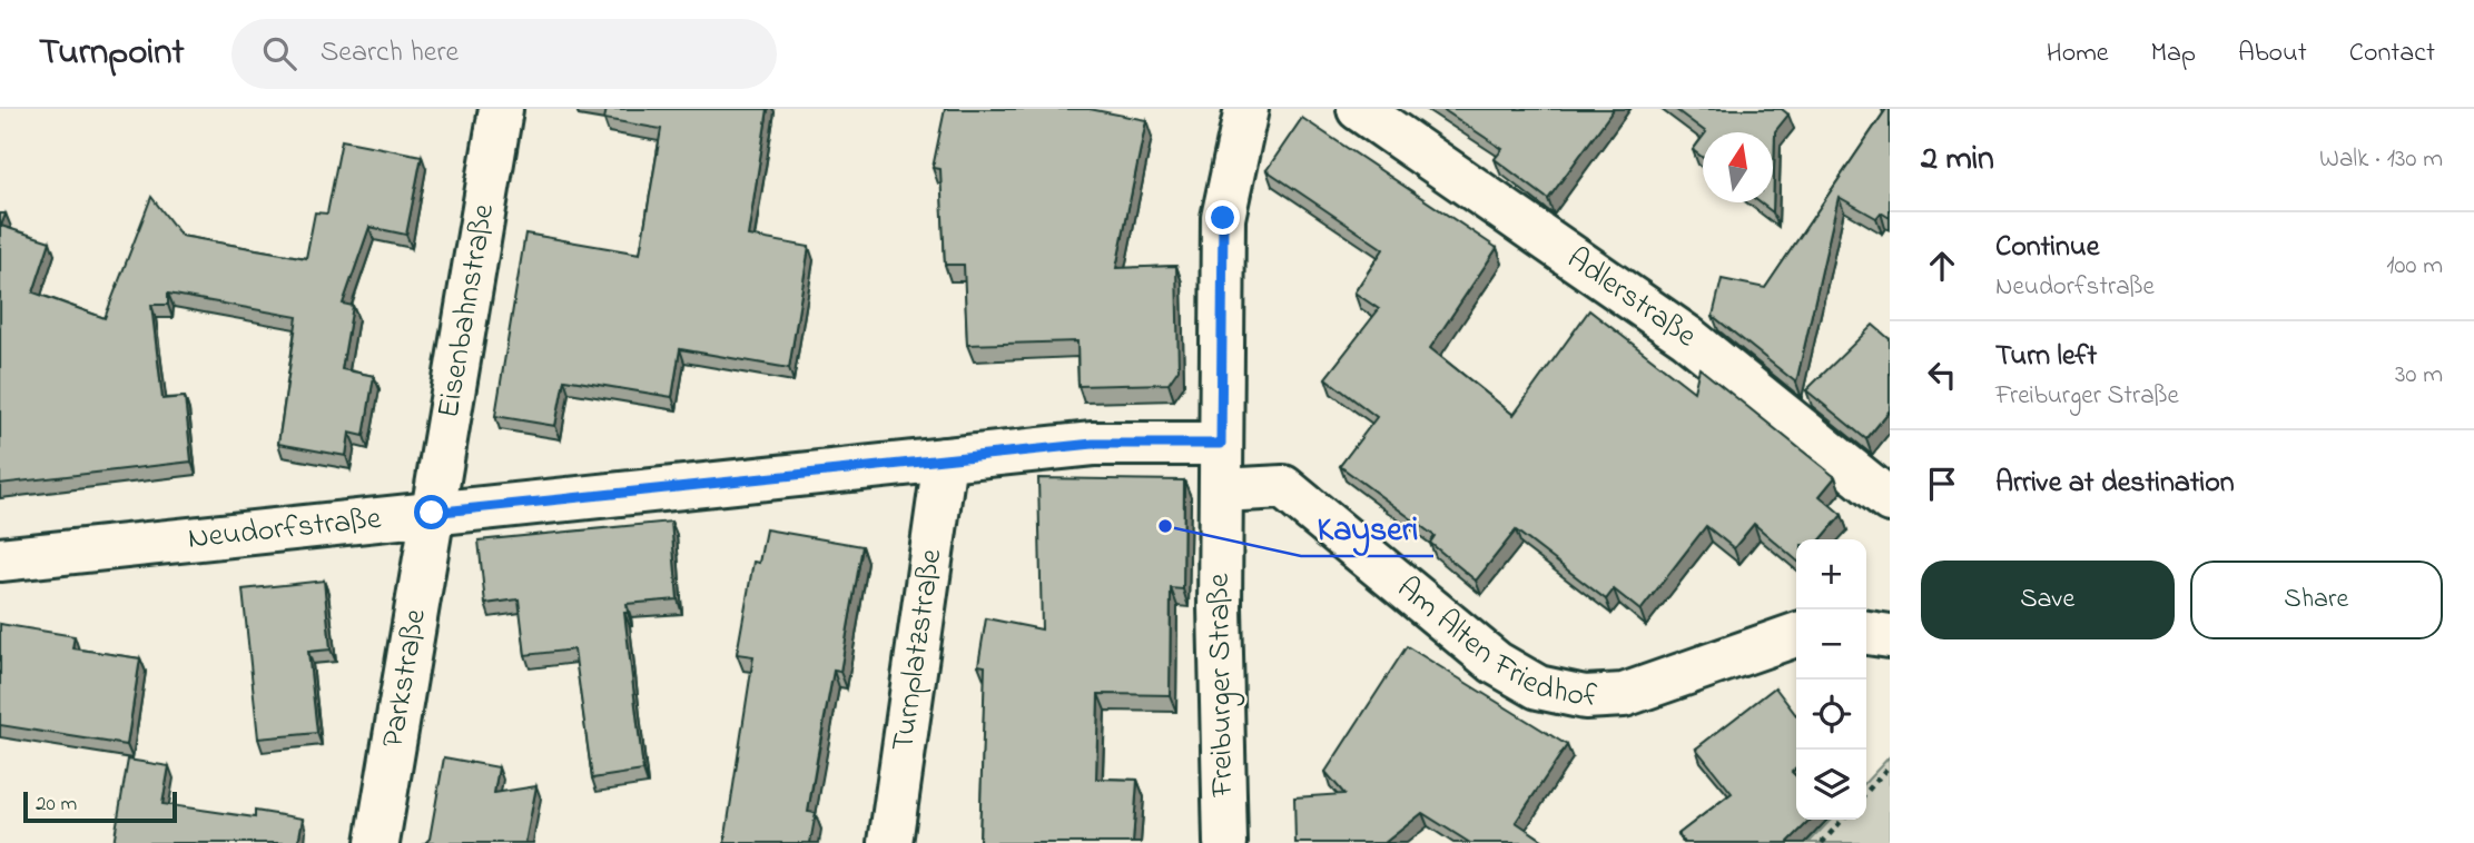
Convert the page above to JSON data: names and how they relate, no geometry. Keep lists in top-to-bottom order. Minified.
{"streets":{"street":["Adlerstraße","Eisenbahnstraße","Neudorfstraße","Am Alten Friedhof","Turnplatzstraße","Parkstraße","Freiburger Straße"]},"crossings":[["Eisenbahnstraße","Neudorfstraße"],["Eisenbahnstraße","Parkstraße"],["Neudorfstraße","Turnplatzstraße"],["Neudorfstraße","Parkstraße"],["Neudorfstraße","Freiburger Straße"],["Am Alten Friedhof","Freiburger Straße"]],"places":["Kayseri"],"scale_bar":"20 m","north":"top","page":{"header":"Turnpoint","search":"Search here","nav":["Home","Map","About","Contact"],"heading":["2 min","Walk · 130 m"],"list":[["Continue","Neudorfstraße","100 m"],["Turn left","Freiburger Straße","30 m"],"Arrive at destination"],"buttons":["Save","Share"],"map_buttons":["+","−"],"scale":"20 m"}}
